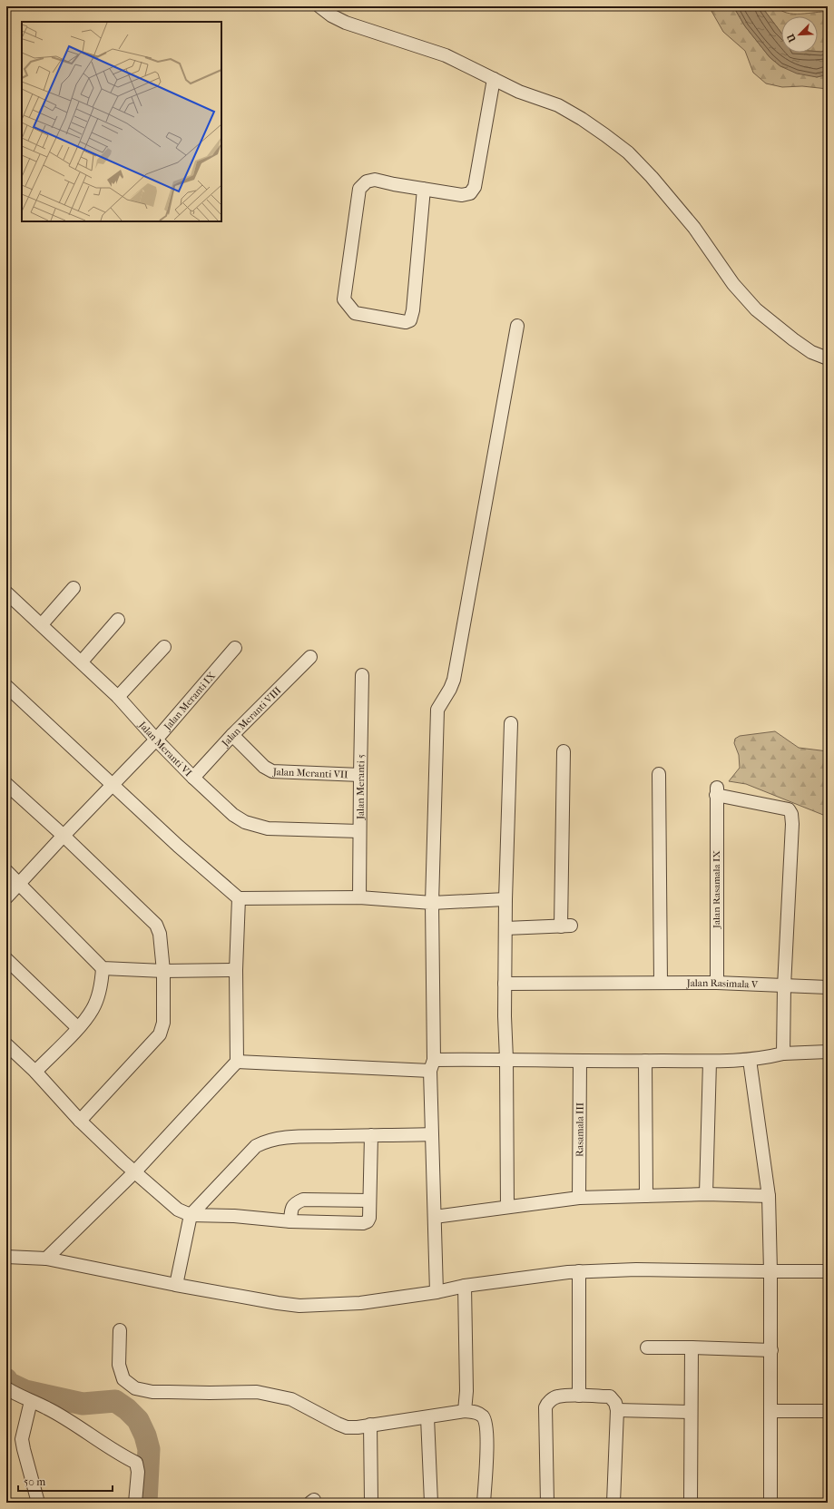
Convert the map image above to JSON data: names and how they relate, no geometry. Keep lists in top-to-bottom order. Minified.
{"streets":{"street":["Jalan Meranti IX","Jalan Meranti VIII","Jalan Meranti VI","Jalan Meranti VII","Jalan Meranti 5","Jalan Rasamala IX","Jalan Rasimala V","Rasamala III"]},"crossings":[["Jalan Meranti IX","Jalan Meranti VI"],["Jalan Meranti VIII","Jalan Meranti VI"],["Jalan Meranti VIII","Jalan Meranti VII"],["Jalan Meranti VI","Jalan Meranti 5"],["Jalan Meranti VII","Jalan Meranti 5"],["Jalan Rasamala IX","Jalan Rasimala V"]],"scale_bar":"50 m","north":"bottom left"}
